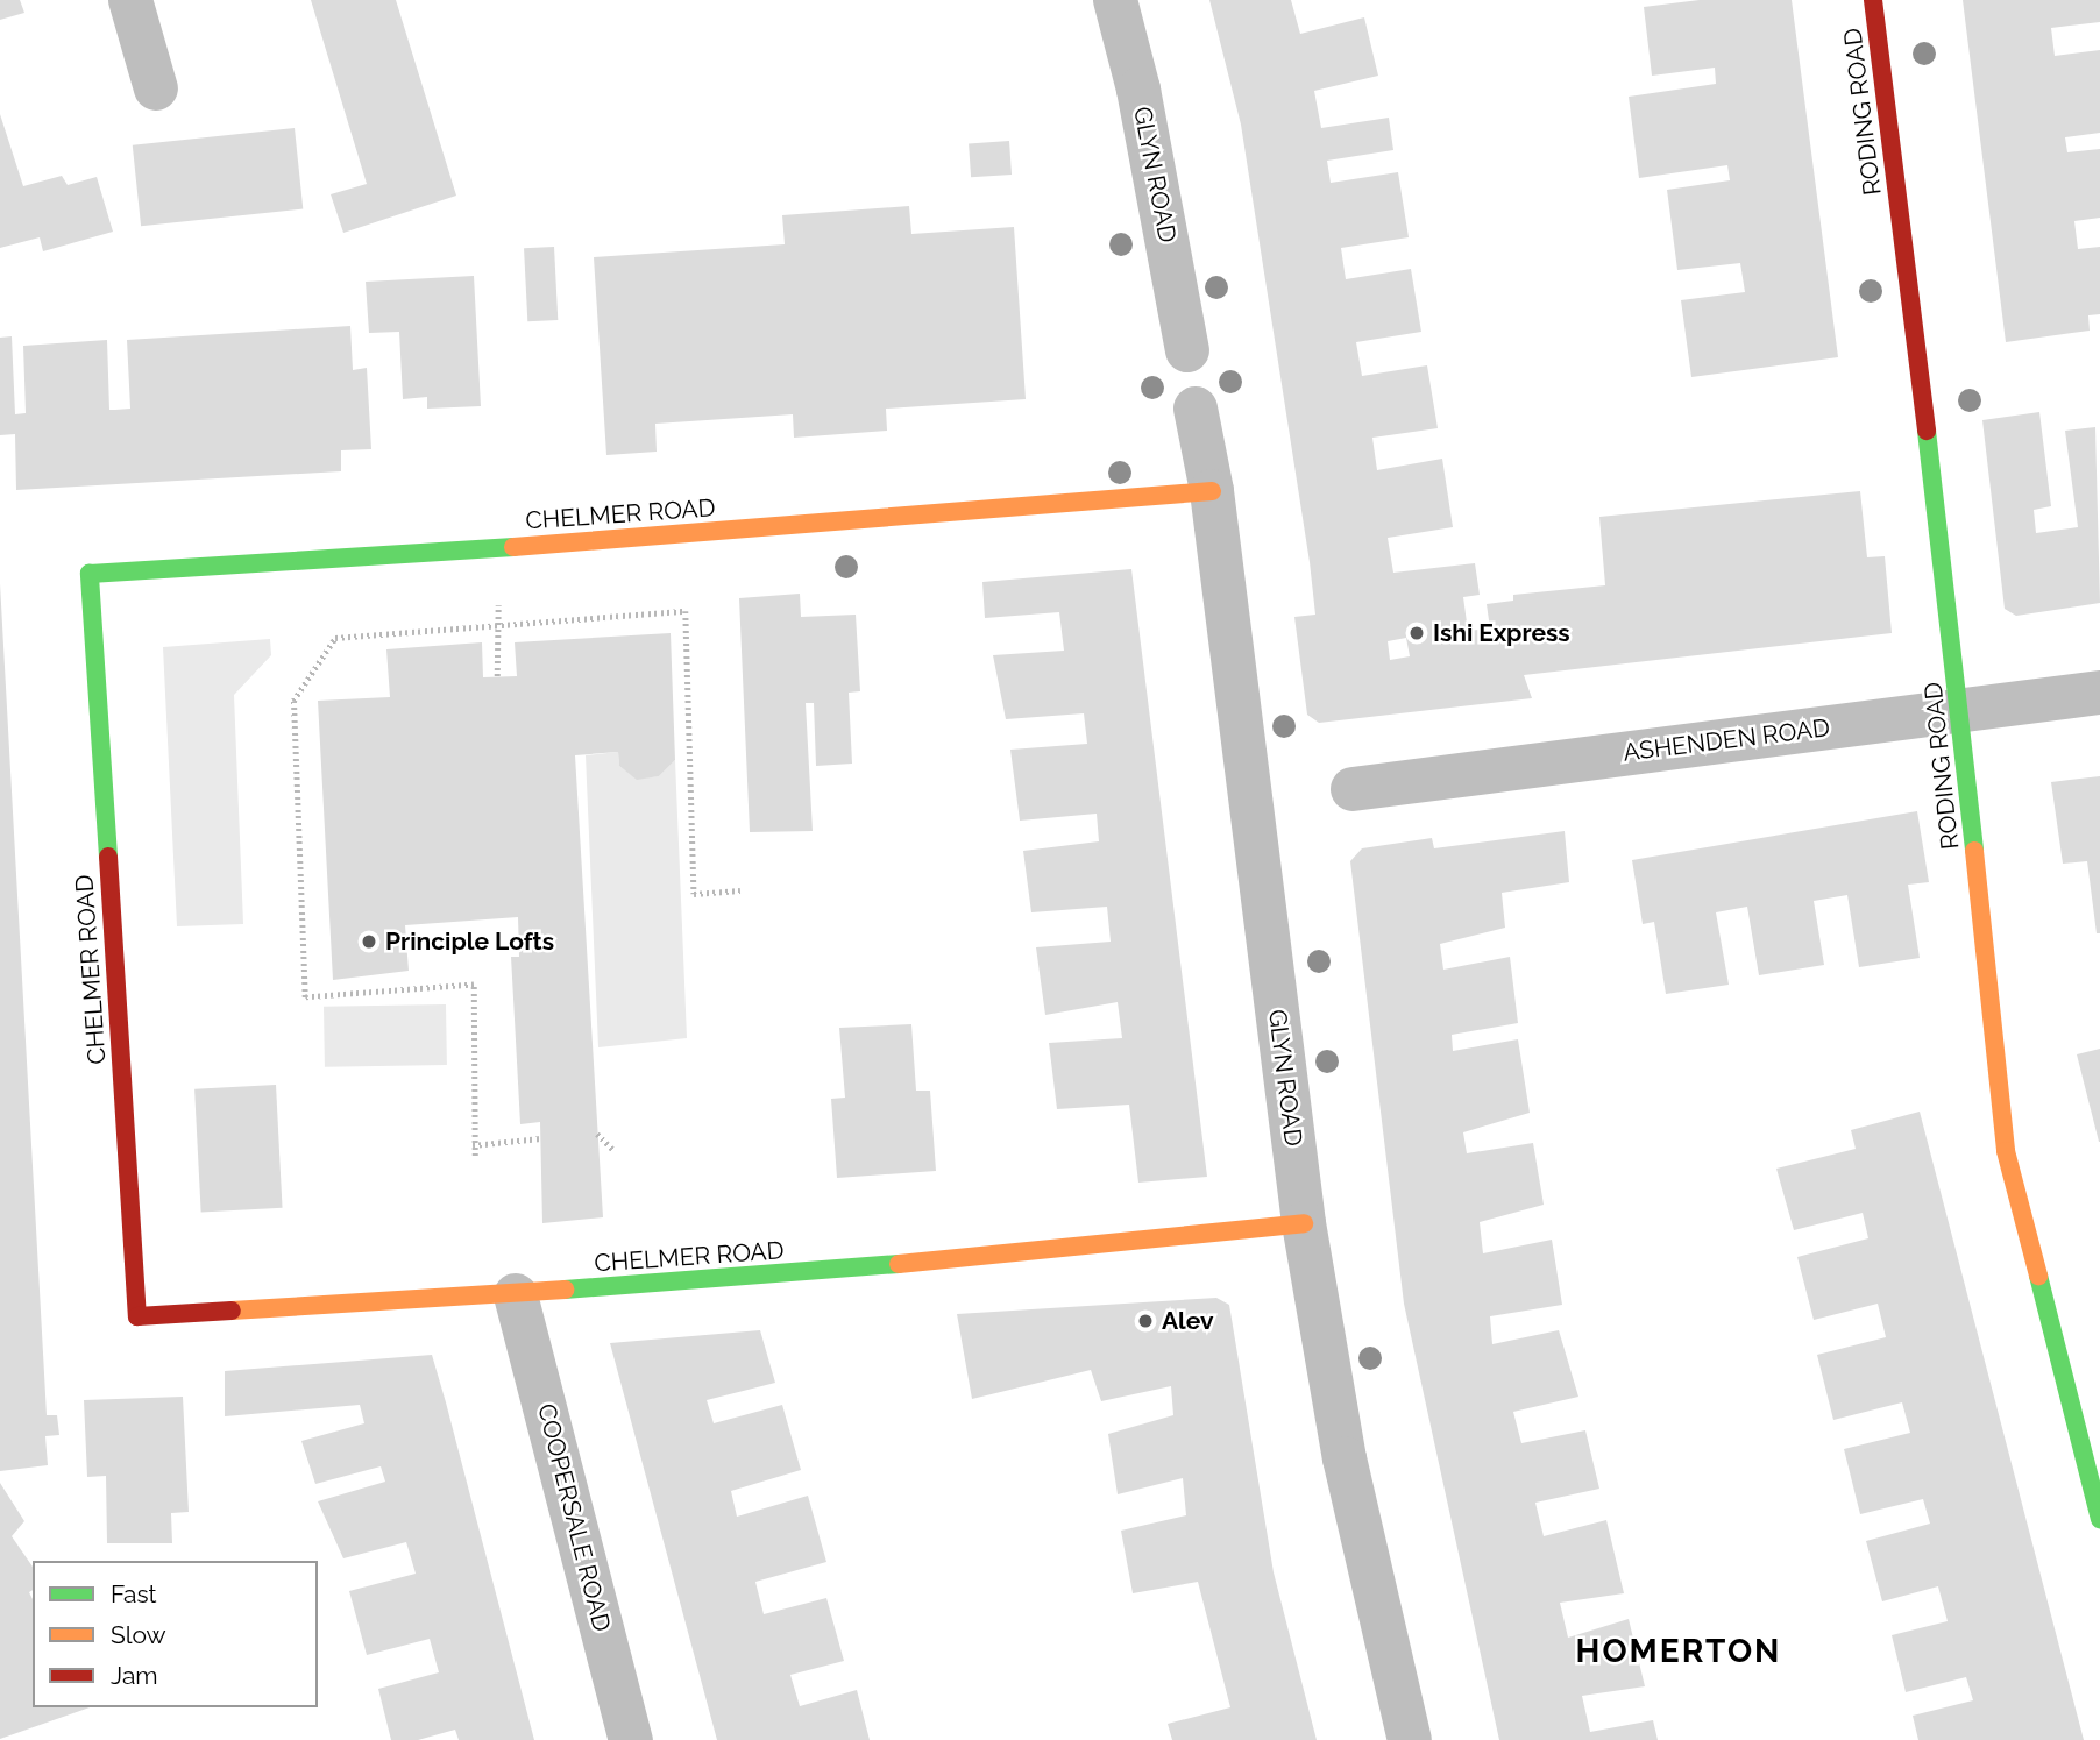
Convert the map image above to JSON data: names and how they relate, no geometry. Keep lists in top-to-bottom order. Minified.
{"streets":{"street":["RODING ROAD","GLYN ROAD","CHELMER ROAD","ASHENDEN ROAD","COOPERSALE ROAD"]},"crossings":[["RODING ROAD","ASHENDEN ROAD"],["GLYN ROAD","CHELMER ROAD"],["CHELMER ROAD","COOPERSALE ROAD"]],"districts":["HOMERTON"],"places":["Ishi Express","Principle Lofts","Alev"],"legend":["Fast","Slow","Jam"]}
